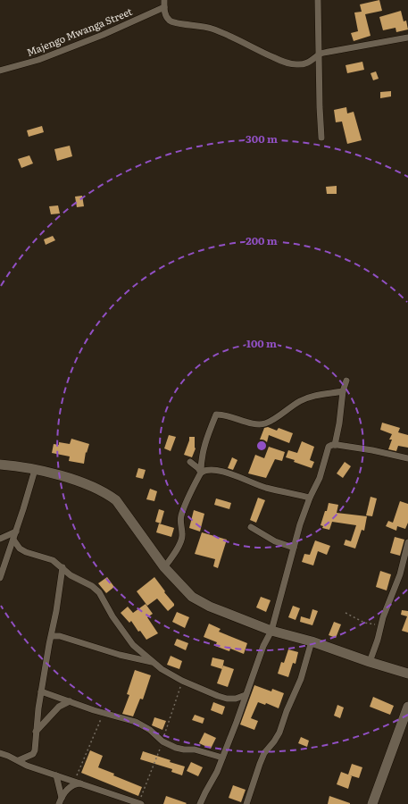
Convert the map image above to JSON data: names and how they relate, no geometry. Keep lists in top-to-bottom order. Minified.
{"streets":{"street":["Majengo Mwanga Street"]},"rings":["300 m","200 m","100 m"]}
